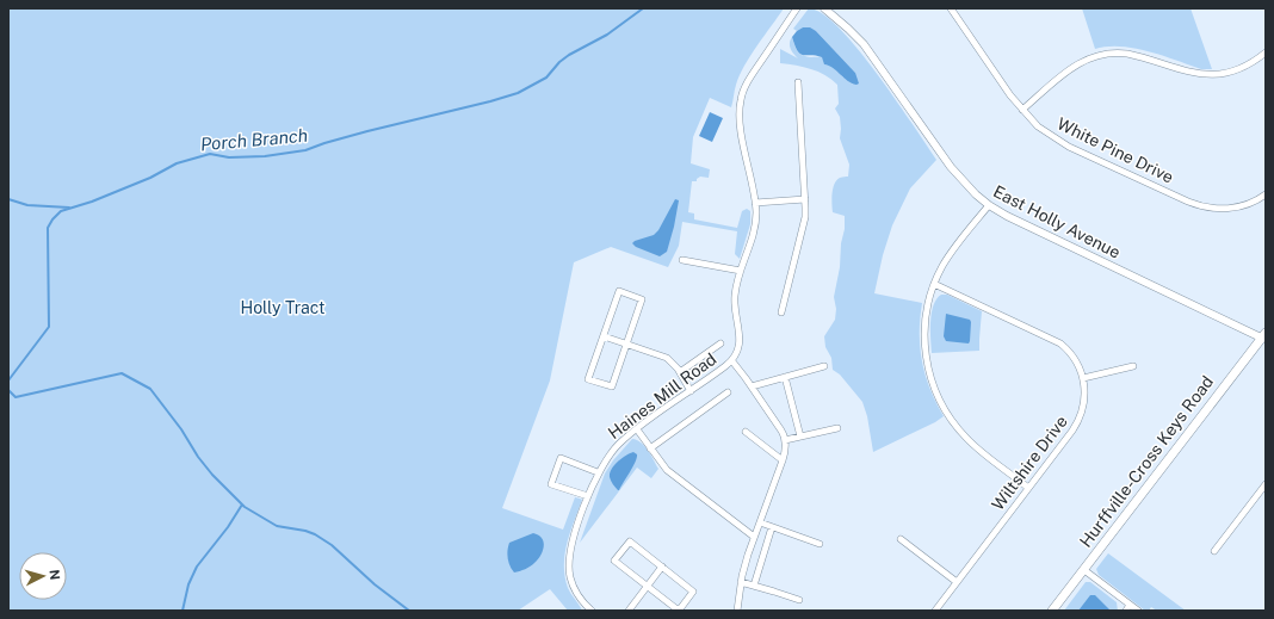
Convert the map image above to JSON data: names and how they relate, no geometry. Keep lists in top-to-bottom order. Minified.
{"streets":{"main road":["Hurffville-Cross Keys Road"],"street":["White Pine Drive","East Holly Avenue","Haines Mill Road","Wiltshire Drive"]},"crossings":[["East Holly Avenue","Hurffville-Cross Keys Road"]],"water":["Porch Branch"],"parks":["Holly Tract"],"north":"right"}
